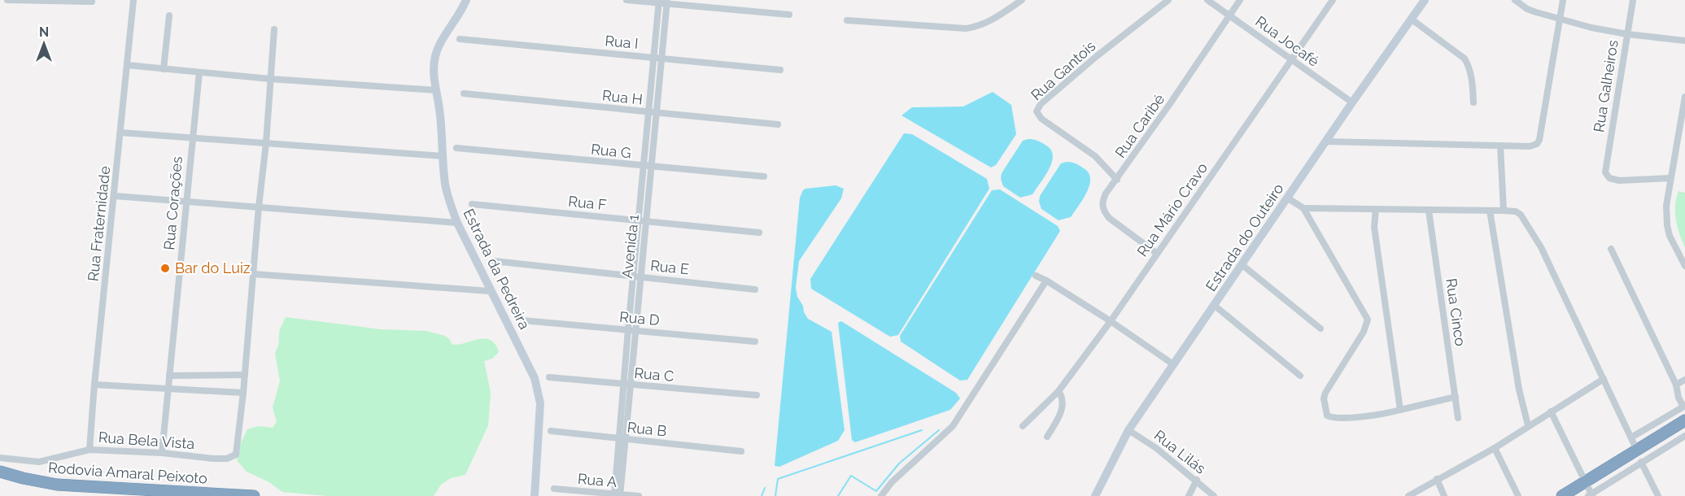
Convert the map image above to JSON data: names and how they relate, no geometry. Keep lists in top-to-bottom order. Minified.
{"streets":{"highway":["Rodovia Amaral Peixoto"],"street":["Rua Jocafé","Rua I","Rua Gantois","Rua Galheiros","Rua H","Rua Caribé","Rua G","Rua Corações","Rua F","Rua Mário Cravo","Rua Fraternidade","Estrada do Outeiro","Avenida 1","Rua E","Estrada da Pedreira","Rua Cinco","Rua D","Rua C","Rua B","Rua Bela Vista","Rua Lilás","Rua A"]},"crossings":[["Rua Jocafé","Rua Caribé"],["Rua Jocafé","Rua Mário Cravo"],["Rua Jocafé","Estrada do Outeiro"],["Rua I","Avenida 1"],["Rua Gantois","Rua Caribé"],["Rua H","Avenida 1"],["Rua Caribé","Rua Mário Cravo"],["Rua G","Avenida 1"],["Rua Corações","Rua Bela Vista"],["Rua F","Avenida 1"],["Rua Fraternidade","Rua Bela Vista"],["Estrada do Outeiro","Rua Lilás"],["Avenida 1","Rua E"],["Avenida 1","Rua D"],["Avenida 1","Rua C"],["Avenida 1","Rua B"],["Avenida 1","Rua A"]],"places":["Bar do Luiz"],"north":"top"}
